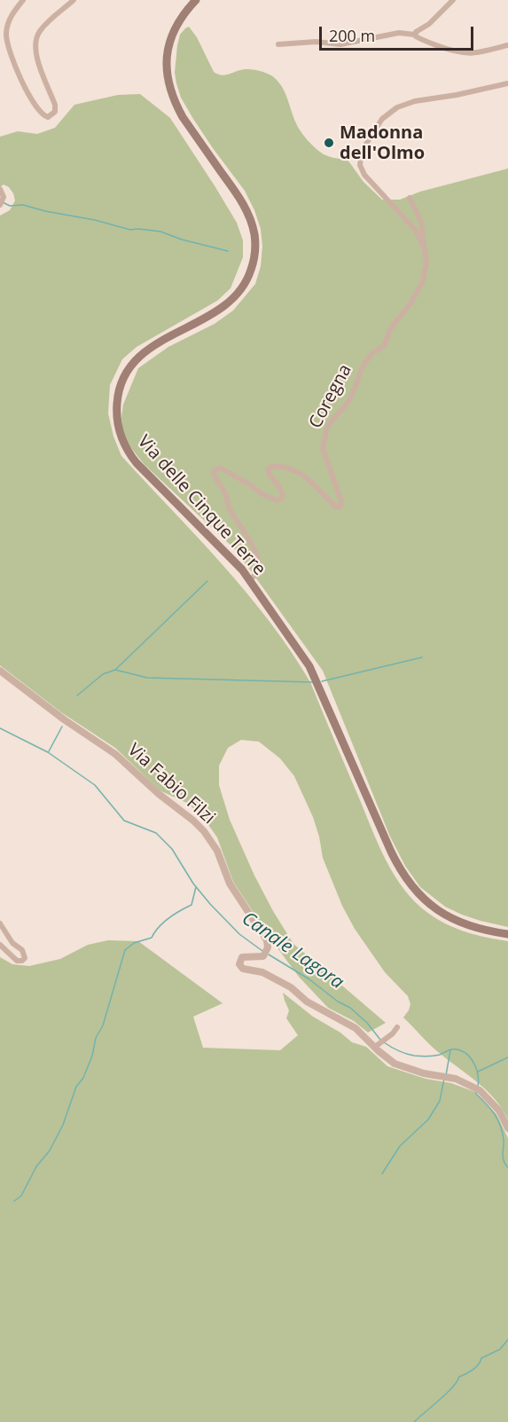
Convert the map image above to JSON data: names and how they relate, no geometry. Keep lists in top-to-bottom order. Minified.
{"streets":{"main road":["Via delle Cinque Terre"],"street":["Coregna","Via Fabio Filzi"]},"crossings":[["Coregna","Via delle Cinque Terre"]],"water":["Canale Lagora"],"places":["Madonna dell'Olmo"],"scale_bar":"200 m"}
